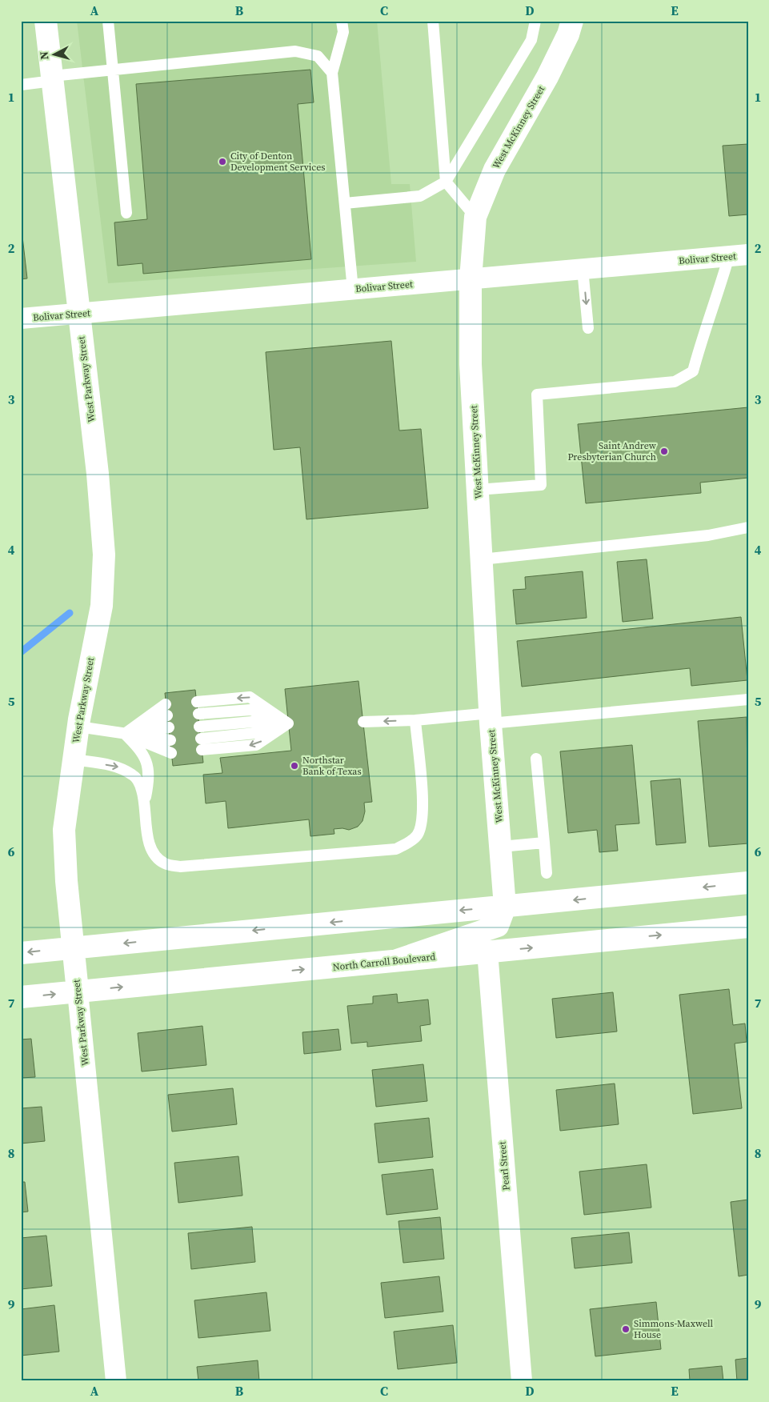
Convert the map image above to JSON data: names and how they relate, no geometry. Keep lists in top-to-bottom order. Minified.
{"streets":{"street":["West McKinney Street","Bolivar Street","West Parkway Street","North Carroll Boulevard","Pearl Street"]},"crossings":[["West McKinney Street","Bolivar Street"],["Bolivar Street","West Parkway Street"],["West Parkway Street","North Carroll Boulevard"],["North Carroll Boulevard","Pearl Street"]],"places":["City of Denton Development Services","Saint Andrew Presbyterian Church","Northstar Bank of Texas","Simmons-Maxwell House"],"north":"left","grid":{"columns":["A","B","C","D","E"],"rows":["1","2","3","4","5","6","7","8","9"]}}
